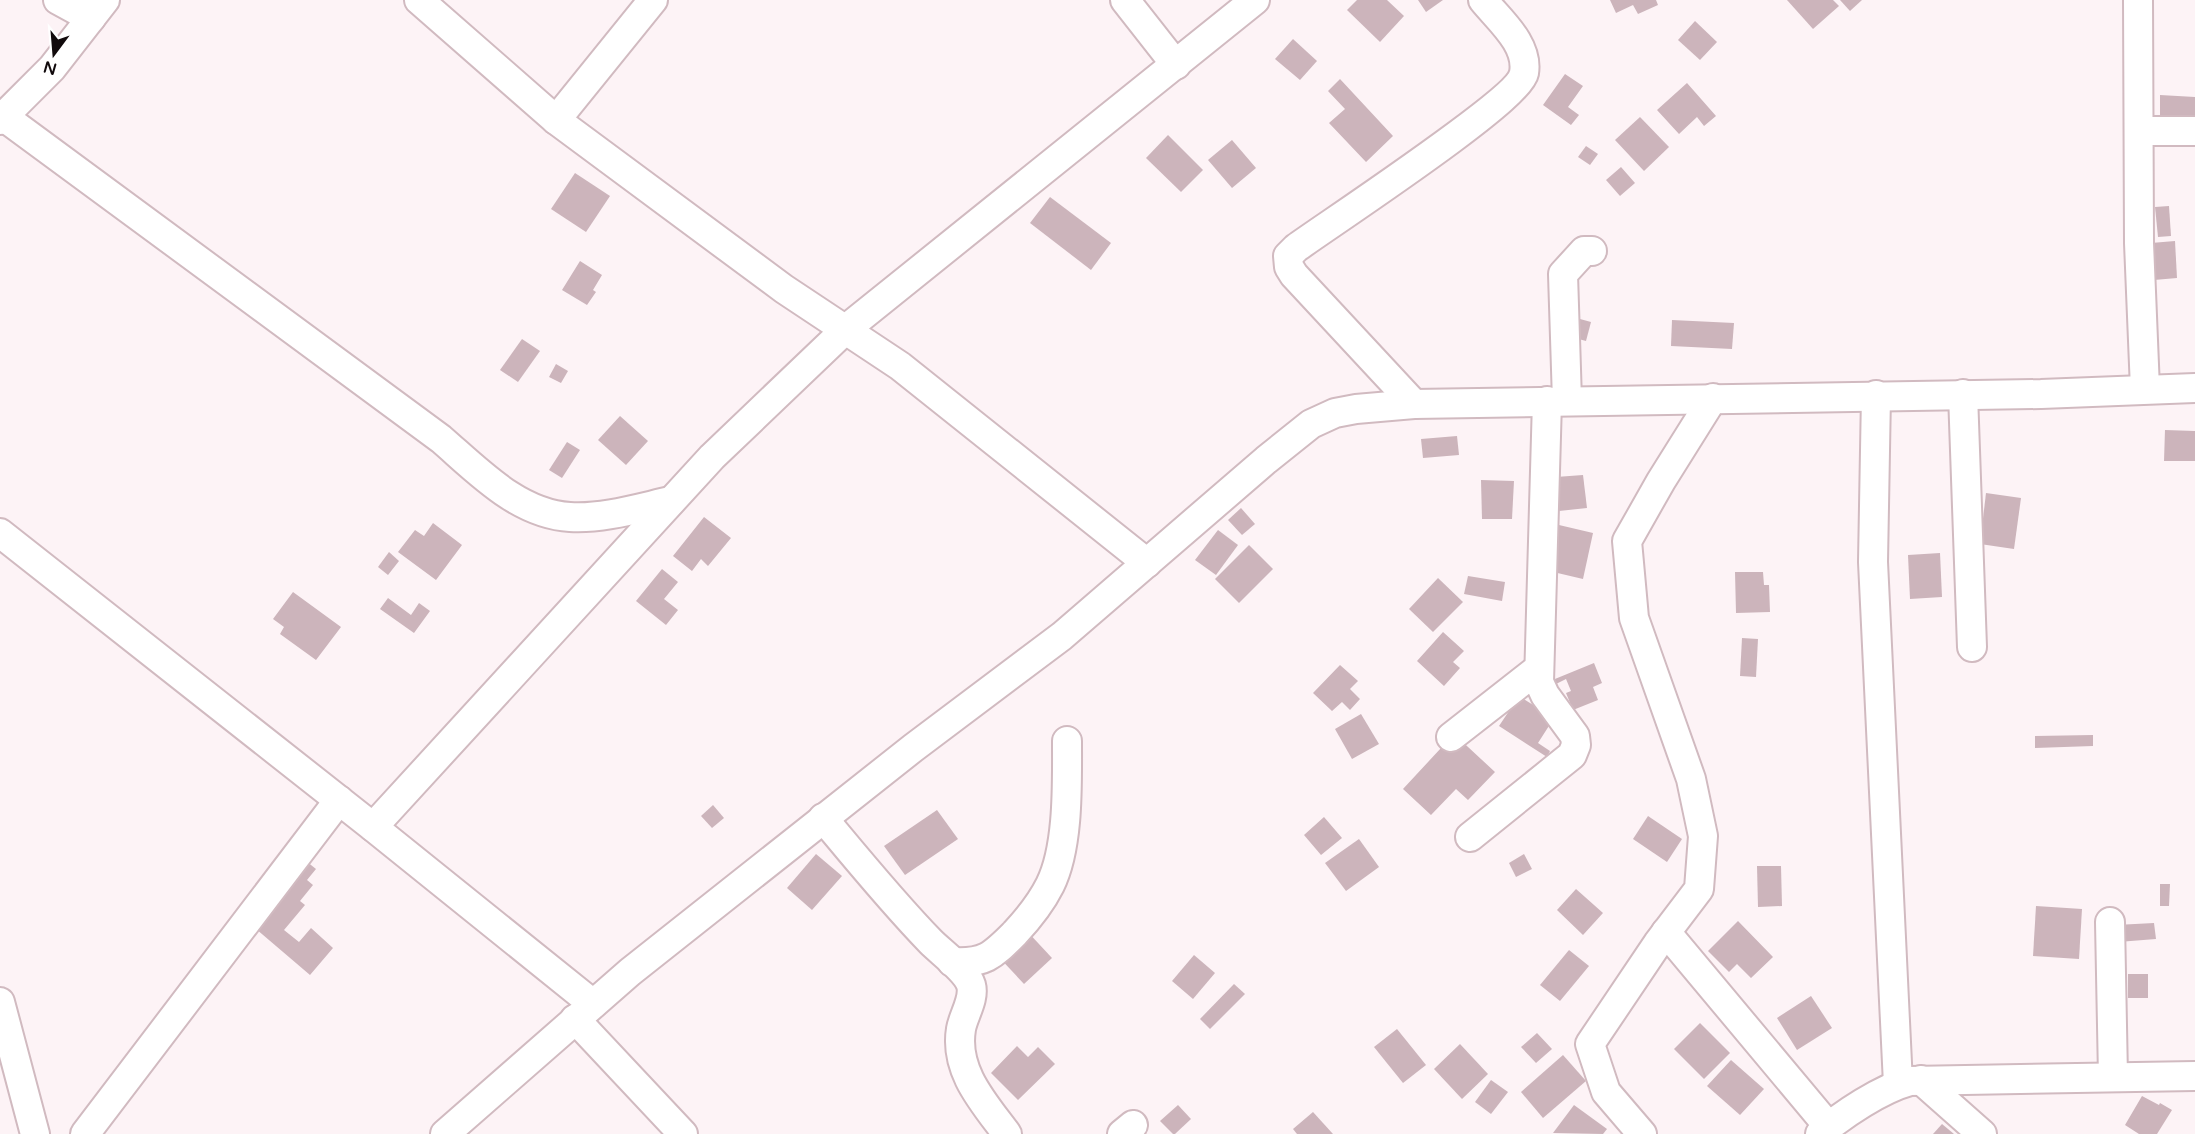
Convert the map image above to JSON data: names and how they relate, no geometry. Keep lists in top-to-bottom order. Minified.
{"north":"bottom"}
